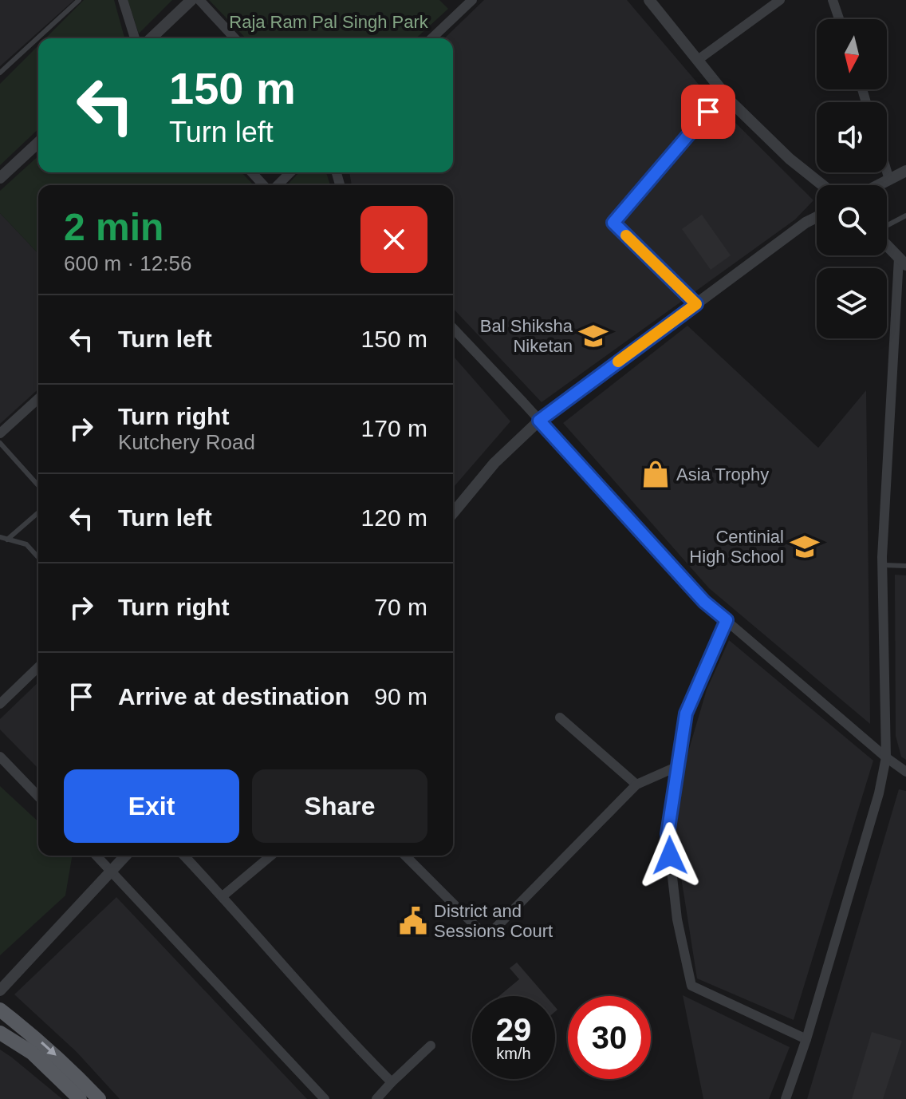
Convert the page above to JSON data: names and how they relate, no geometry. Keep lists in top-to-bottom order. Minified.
{"parks":["Raja Ram Pal Singh Park"],"places":{"school or university":["Bal Shiksha Niketan","Centinial High School"],"shop":["Asia Trophy"],"public building":["District and Sessions Court"]},"north":"bottom","page":{"turn":["150 m","Turn left"],"heading":["2 min","600 m · 12:56"],"list":[{"name":"Turn left","value":"150 m"},{"name":"Turn right","note":"Kutchery Road","value":"170 m"},{"name":"Turn left","value":"120 m"},{"name":"Turn right","value":"70 m"},{"name":"Arrive at destination","value":"90 m"}],"buttons":["Exit","Share"],"speed":"29 km/h","limit":"30"}}
